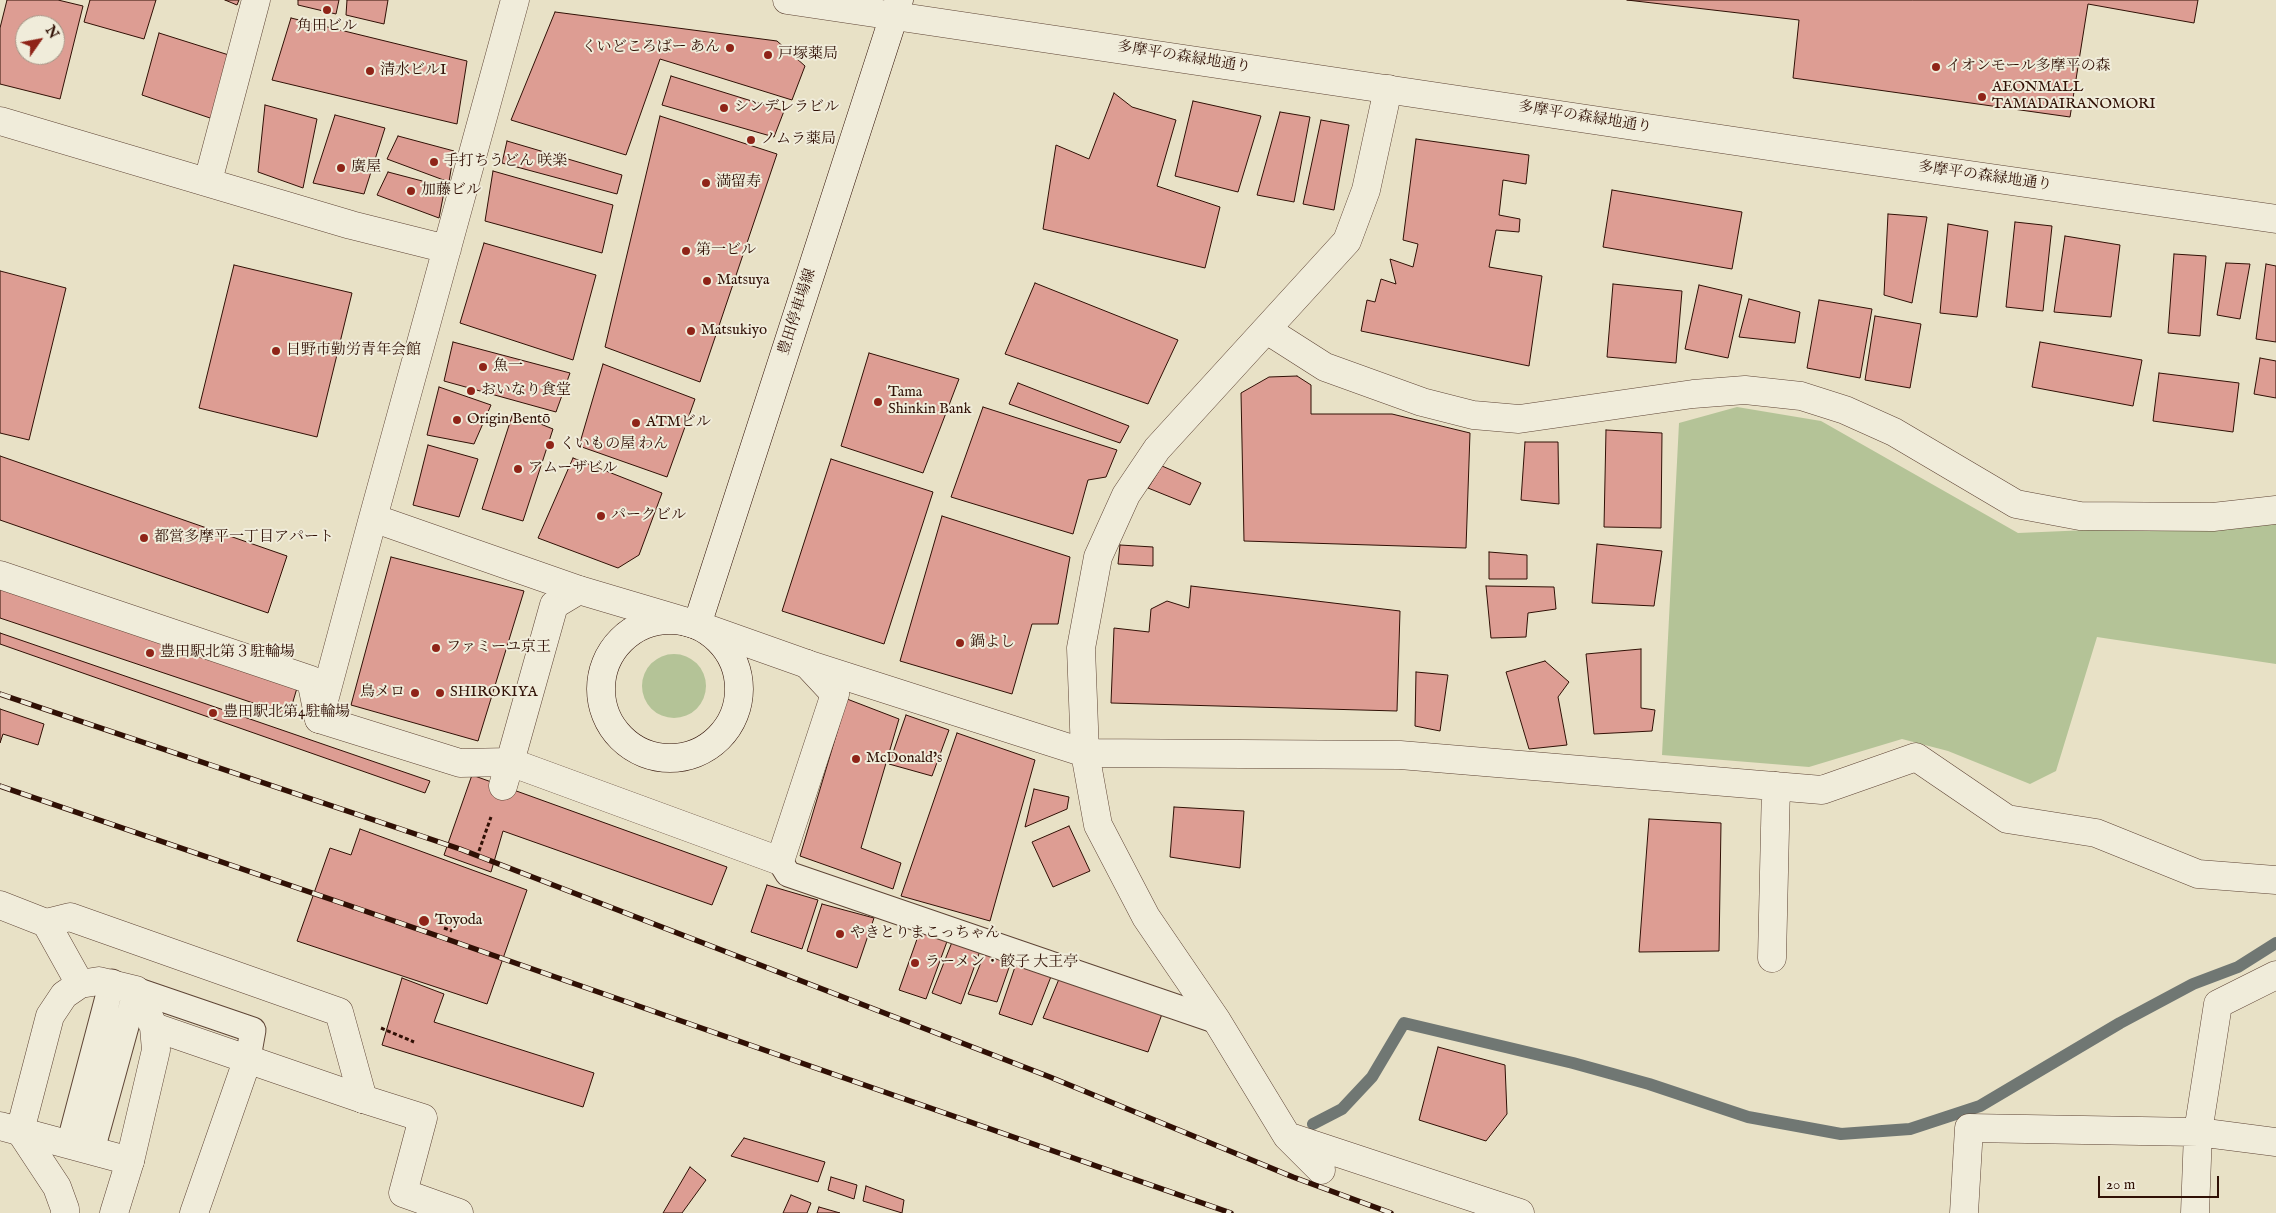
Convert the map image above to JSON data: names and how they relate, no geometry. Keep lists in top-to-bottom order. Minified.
{"streets":{"street":["多摩平の森緑地通り","豊田停車場線"]},"crossings":[["多摩平の森緑地通り","豊田停車場線"]],"places":["角田ビル","くいどころばー あん","戸塚薬局","イオンモール多摩平の森","清水ビルI","AEONMALL TAMADAIRANOMORI","シンデレラビル","ノムラ薬局","手打ちうどん 咲楽","廣屋","満留寿","加藤ビル","第一ビル","Matsuya","Matsukiyo","日野市勤労青年会館","魚一","おいなり食堂","Tama Shinkin Bank","Origin Bentō","ATMビル","くいもの屋 わん","アムーザビル","パークビル","都営多摩平一丁目アパート","鍋よし","ファミーユ京王","豊田駅北第３駐輪場","鳥メロ","SHIROKIYA","豊田駅北第4駐輪場","McDonald's","Toyoda","やきとりまこっちゃん","ラーメン・餃子 大王亭"],"scale_bar":"20 m","north":"top right"}
